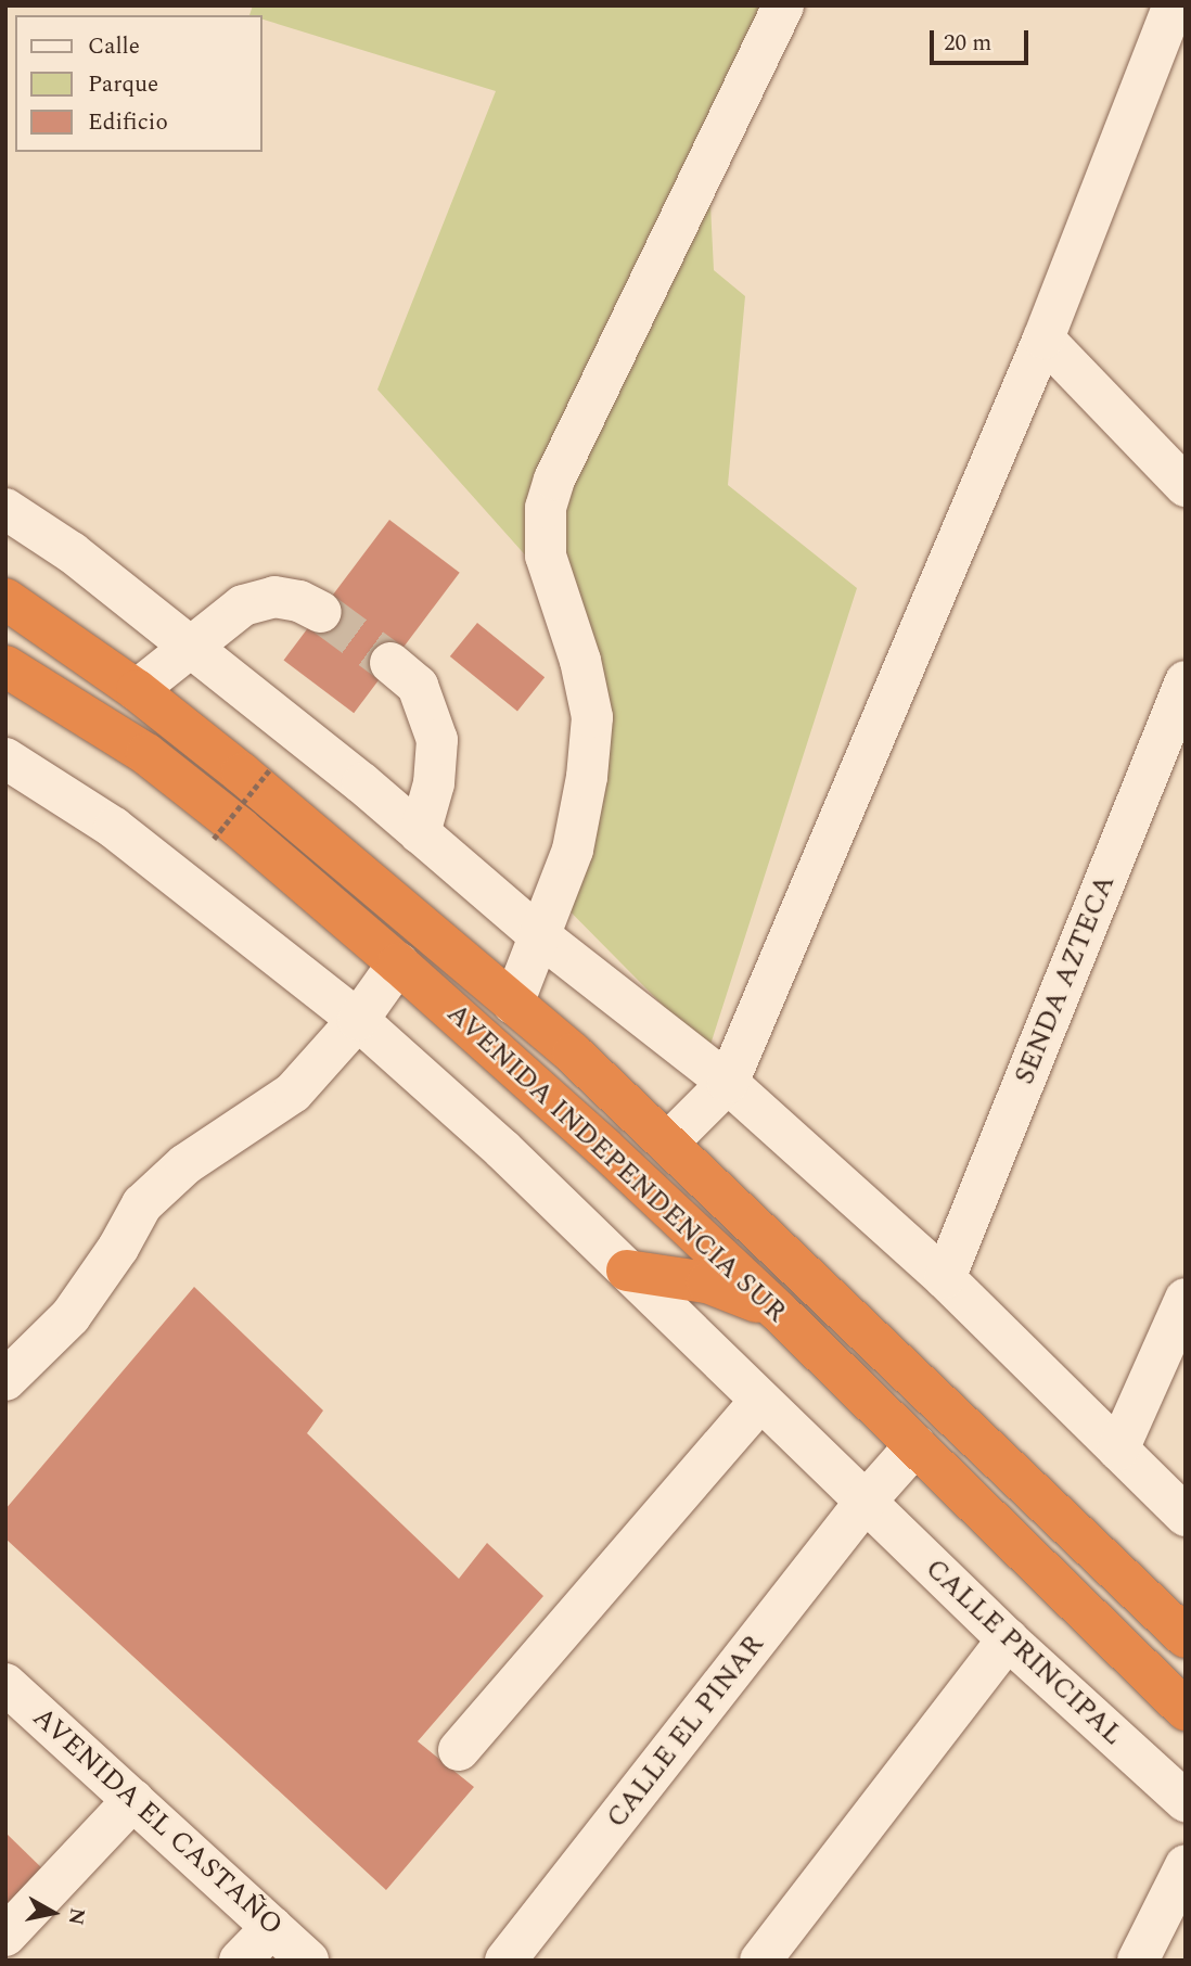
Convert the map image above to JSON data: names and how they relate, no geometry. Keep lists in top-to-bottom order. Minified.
{"streets":{"highway":["AVENIDA INDEPENDENCIA SUR"],"street":["SENDA AZTECA","CALLE PRINCIPAL","CALLE EL PINAR","AVENIDA EL CASTAÑO"]},"crossings":[["AVENIDA INDEPENDENCIA SUR","CALLE EL PINAR"],["CALLE PRINCIPAL","CALLE EL PINAR"]],"legend":["Calle","Parque","Edificio"],"scale_bar":"20 m","north":"right"}
